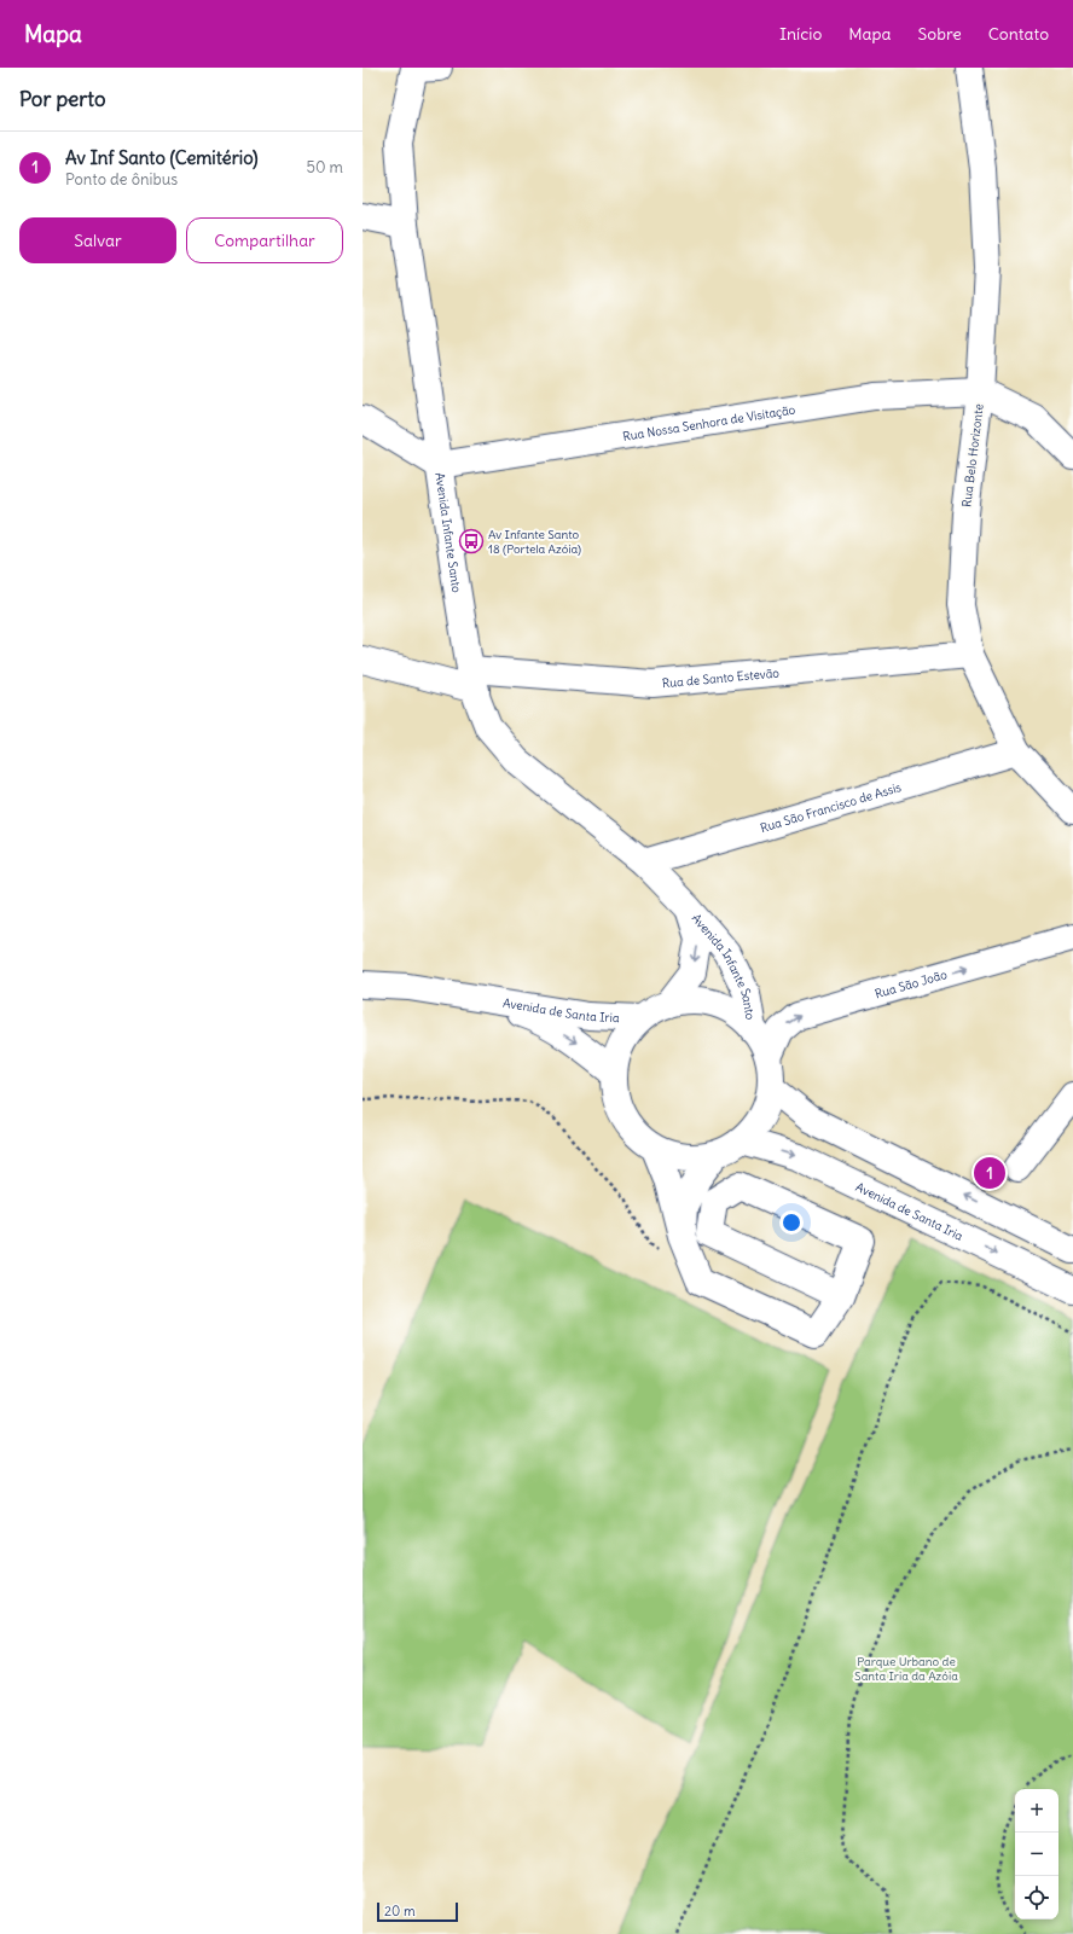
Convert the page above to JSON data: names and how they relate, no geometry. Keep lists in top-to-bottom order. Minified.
{"streets":{"street":["Rua Nossa Senhora de Visitação","Rua Belo Horizonte","Avenida Infante Santo","Rua de Santo Estevão","Rua São Francisco de Assis","Rua São João","Avenida de Santa Iria"]},"crossings":[["Rua Nossa Senhora de Visitação","Rua Belo Horizonte"],["Rua Nossa Senhora de Visitação","Avenida Infante Santo"],["Rua Belo Horizonte","Rua de Santo Estevão"],["Rua Belo Horizonte","Rua São Francisco de Assis"],["Avenida Infante Santo","Rua de Santo Estevão"],["Avenida Infante Santo","Rua São Francisco de Assis"],["Avenida Infante Santo","Rua São João"],["Avenida Infante Santo","Avenida de Santa Iria"],["Rua São João","Avenida de Santa Iria"]],"one_way":["Rua São João"],"parks":["Parque Urbano de Santa Iria da Azóia"],"places":{"bus stop":["Av Infante Santo 18 (Portela Azóia)"]},"scale_bar":"20 m","page":{"header":"Mapa","nav":["Início","Mapa","Sobre","Contato"],"heading":"Por perto","list":[{"mark":"1","name":"Av Inf Santo (Cemitério)","note":"Ponto de ônibus","value":"50 m"}],"buttons":["Salvar","Compartilhar"],"pins":"1","map_buttons":["+","−"],"scale":"20 m"}}
